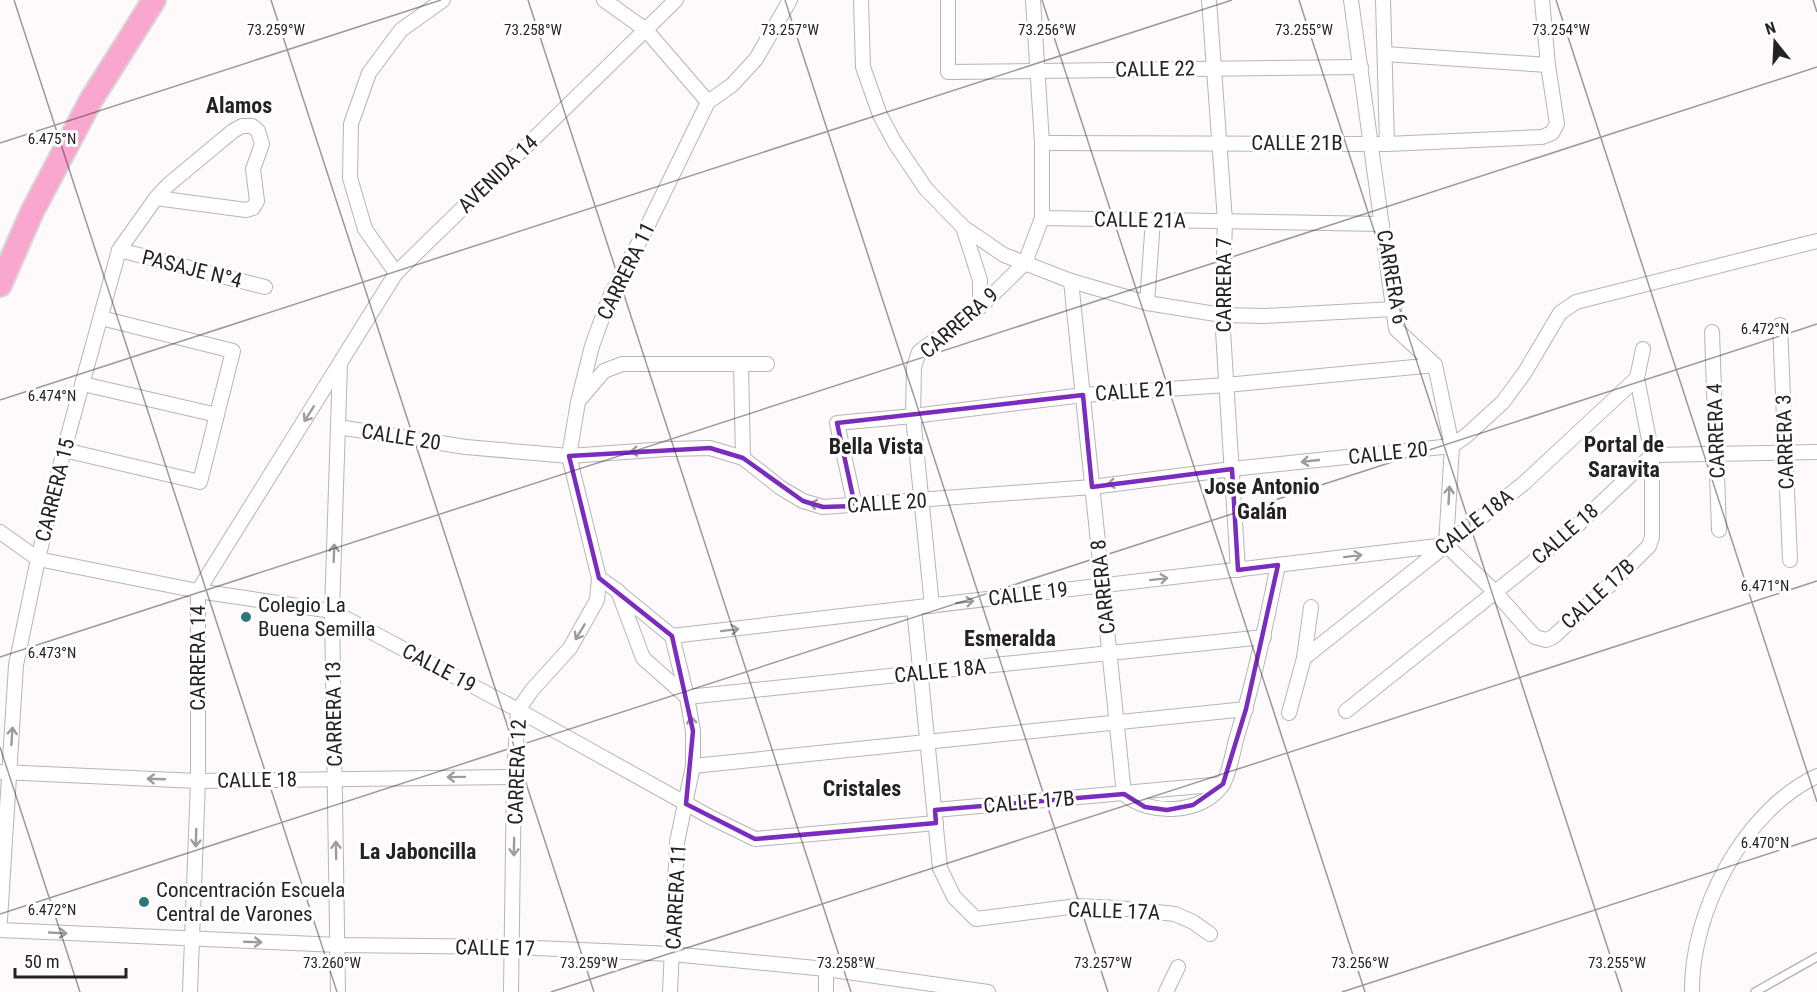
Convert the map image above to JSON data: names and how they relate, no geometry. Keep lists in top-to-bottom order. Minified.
{"streets":{"street":["CALLE 22","CALLE 21B","AVENIDA 14","CALLE 21A","PASAJE N°4","CARRERA 11","CARRERA 6","CARRERA 7","CARRERA 9","CALLE 21","CARRERA 4","CALLE 20","CARRERA 3","CARRERA 15","CALLE 18A","CALLE 18","CARRERA 8","CALLE 19","CALLE 17B","CARRERA 14","CARRERA 13","CARRERA 12","CALLE 17A","CALLE 17"]},"crossings":[["CALLE 22","CARRERA 6"],["CALLE 22","CARRERA 7"],["CALLE 21B","CARRERA 6"],["CALLE 21B","CARRERA 7"],["AVENIDA 14","CARRERA 14"],["AVENIDA 14","CARRERA 13"],["CALLE 21A","CARRERA 6"],["CALLE 21A","CARRERA 7"],["PASAJE N°4","CARRERA 15"],["CARRERA 11","CALLE 20"],["CARRERA 11","CALLE 18A"],["CARRERA 11","CALLE 19"],["CARRERA 11","CARRERA 12"],["CARRERA 11","CALLE 17"],["CARRERA 6","CALLE 21"],["CARRERA 7","CALLE 21"],["CARRERA 7","CALLE 20"],["CARRERA 7","CALLE 19"],["CARRERA 9","CALLE 21"],["CARRERA 9","CALLE 20"],["CARRERA 9","CALLE 19"],["CALLE 21","CALLE 20"],["CALLE 21","CARRERA 8"],["CALLE 20","CARRERA 8"],["CALLE 20","CARRERA 13"],["CARRERA 15","CALLE 18"],["CARRERA 15","CALLE 19"],["CALLE 18A","CARRERA 8"],["CALLE 18A","CALLE 19"],["CALLE 18","CALLE 17B"],["CALLE 18","CARRERA 14"],["CALLE 18","CARRERA 13"],["CALLE 18","CARRERA 12"],["CARRERA 8","CALLE 19"],["CARRERA 8","CALLE 17B"],["CALLE 19","CALLE 17B"],["CALLE 19","CARRERA 14"],["CALLE 19","CARRERA 13"],["CALLE 19","CARRERA 12"],["CALLE 17B","CALLE 17A"],["CARRERA 14","CARRERA 13"],["CARRERA 14","CALLE 17"],["CARRERA 13","CALLE 17"],["CARRERA 12","CALLE 17"]],"one_way":["CALLE 18","CALLE 19","CARRERA 14","CARRERA 13","CARRERA 12"],"districts":["Alamos","Portal de Saravita","Bella Vista","Jose Antonio Galán","Esmeralda","Cristales","La Jaboncilla"],"places":["Colegio La Buena Semilla","Concentración Escuela Central de Varones"],"scale_bar":"50 m","north":"top","coordinates":["73.259°W","73.258°W","73.257°W","73.256°W","73.255°W","73.254°W","6.475°N","6.472°N","6.474°N","6.471°N","6.473°N","6.470°N","73.260°W"]}
